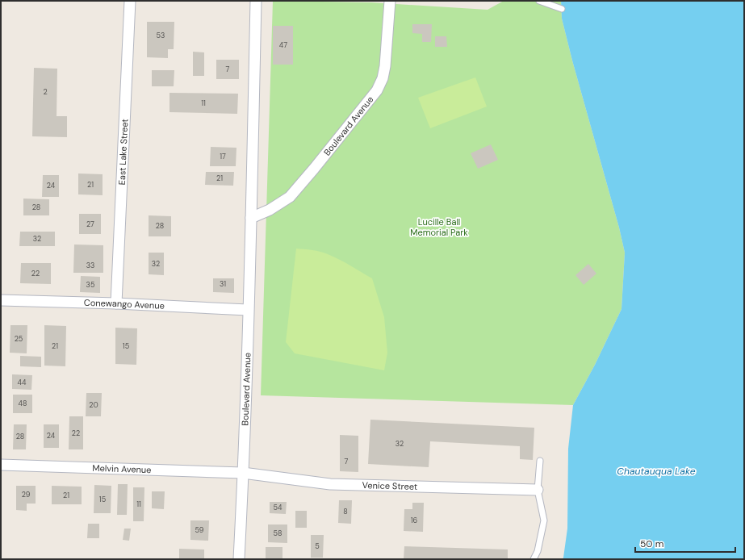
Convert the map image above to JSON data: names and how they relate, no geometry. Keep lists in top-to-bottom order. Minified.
{"streets":{"street":["Boulevard Avenue","East Lake Street","Conewango Avenue","Melvin Avenue","Venice Street"]},"crossings":[["Boulevard Avenue","Conewango Avenue"],["Boulevard Avenue","Melvin Avenue"],["Boulevard Avenue","Venice Street"],["East Lake Street","Conewango Avenue"],["Melvin Avenue","Venice Street"]],"water":["Chautauqua Lake"],"parks":["Lucille Ball Memorial Park"],"house_numbers":["53","47","7","2","11","17","21","21","24","28","27","28","32","32","33","22","31","35","25","21","15","44","48","20","22","24","28","32","7","29","21","15","11","54","8","16","59","58","5"],"scale_bar":"50 m"}
